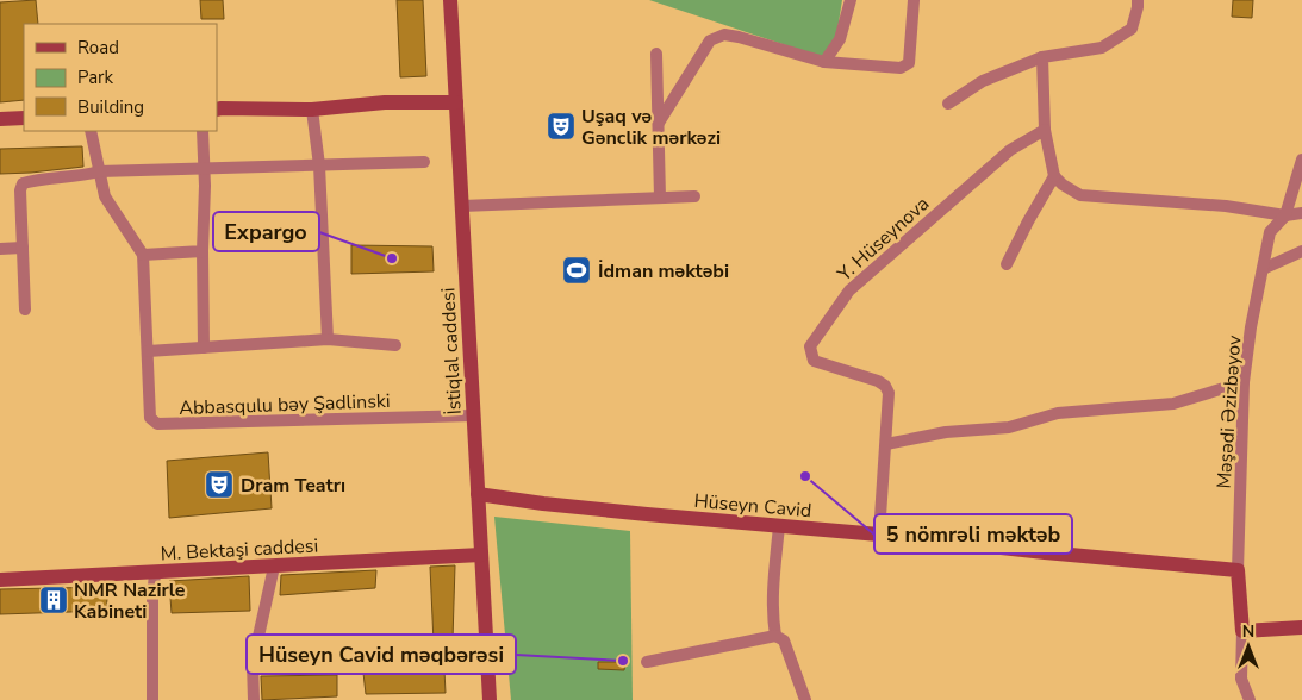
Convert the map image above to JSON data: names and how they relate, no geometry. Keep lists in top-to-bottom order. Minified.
{"streets":{"main road":["İstiqlal caddesi","Hüseyn Cavid","M. Bektaşi caddesi"],"street":["Y. Hüseynova","Abbasqulu bəy Şadlinski","Məşədi Əzizbəyov"]},"crossings":[["Y. Hüseynova","Hüseyn Cavid"],["İstiqlal caddesi","Abbasqulu bəy Şadlinski"],["İstiqlal caddesi","Hüseyn Cavid"],["İstiqlal caddesi","M. Bektaşi caddesi"],["Məşədi Əzizbəyov","Hüseyn Cavid"]],"places":{"theatre":["Uşaq və Gənclik mərkəzi","Dram Teatrı"],"other":["Expargo","5 nömrəli məktəb","Hüseyn Cavid məqbərəsi"],"sports":["İdman məktəbi"],"building":["NMR Nazirle Kabineti"]},"legend":["Road","Park","Building"],"north":"top"}
